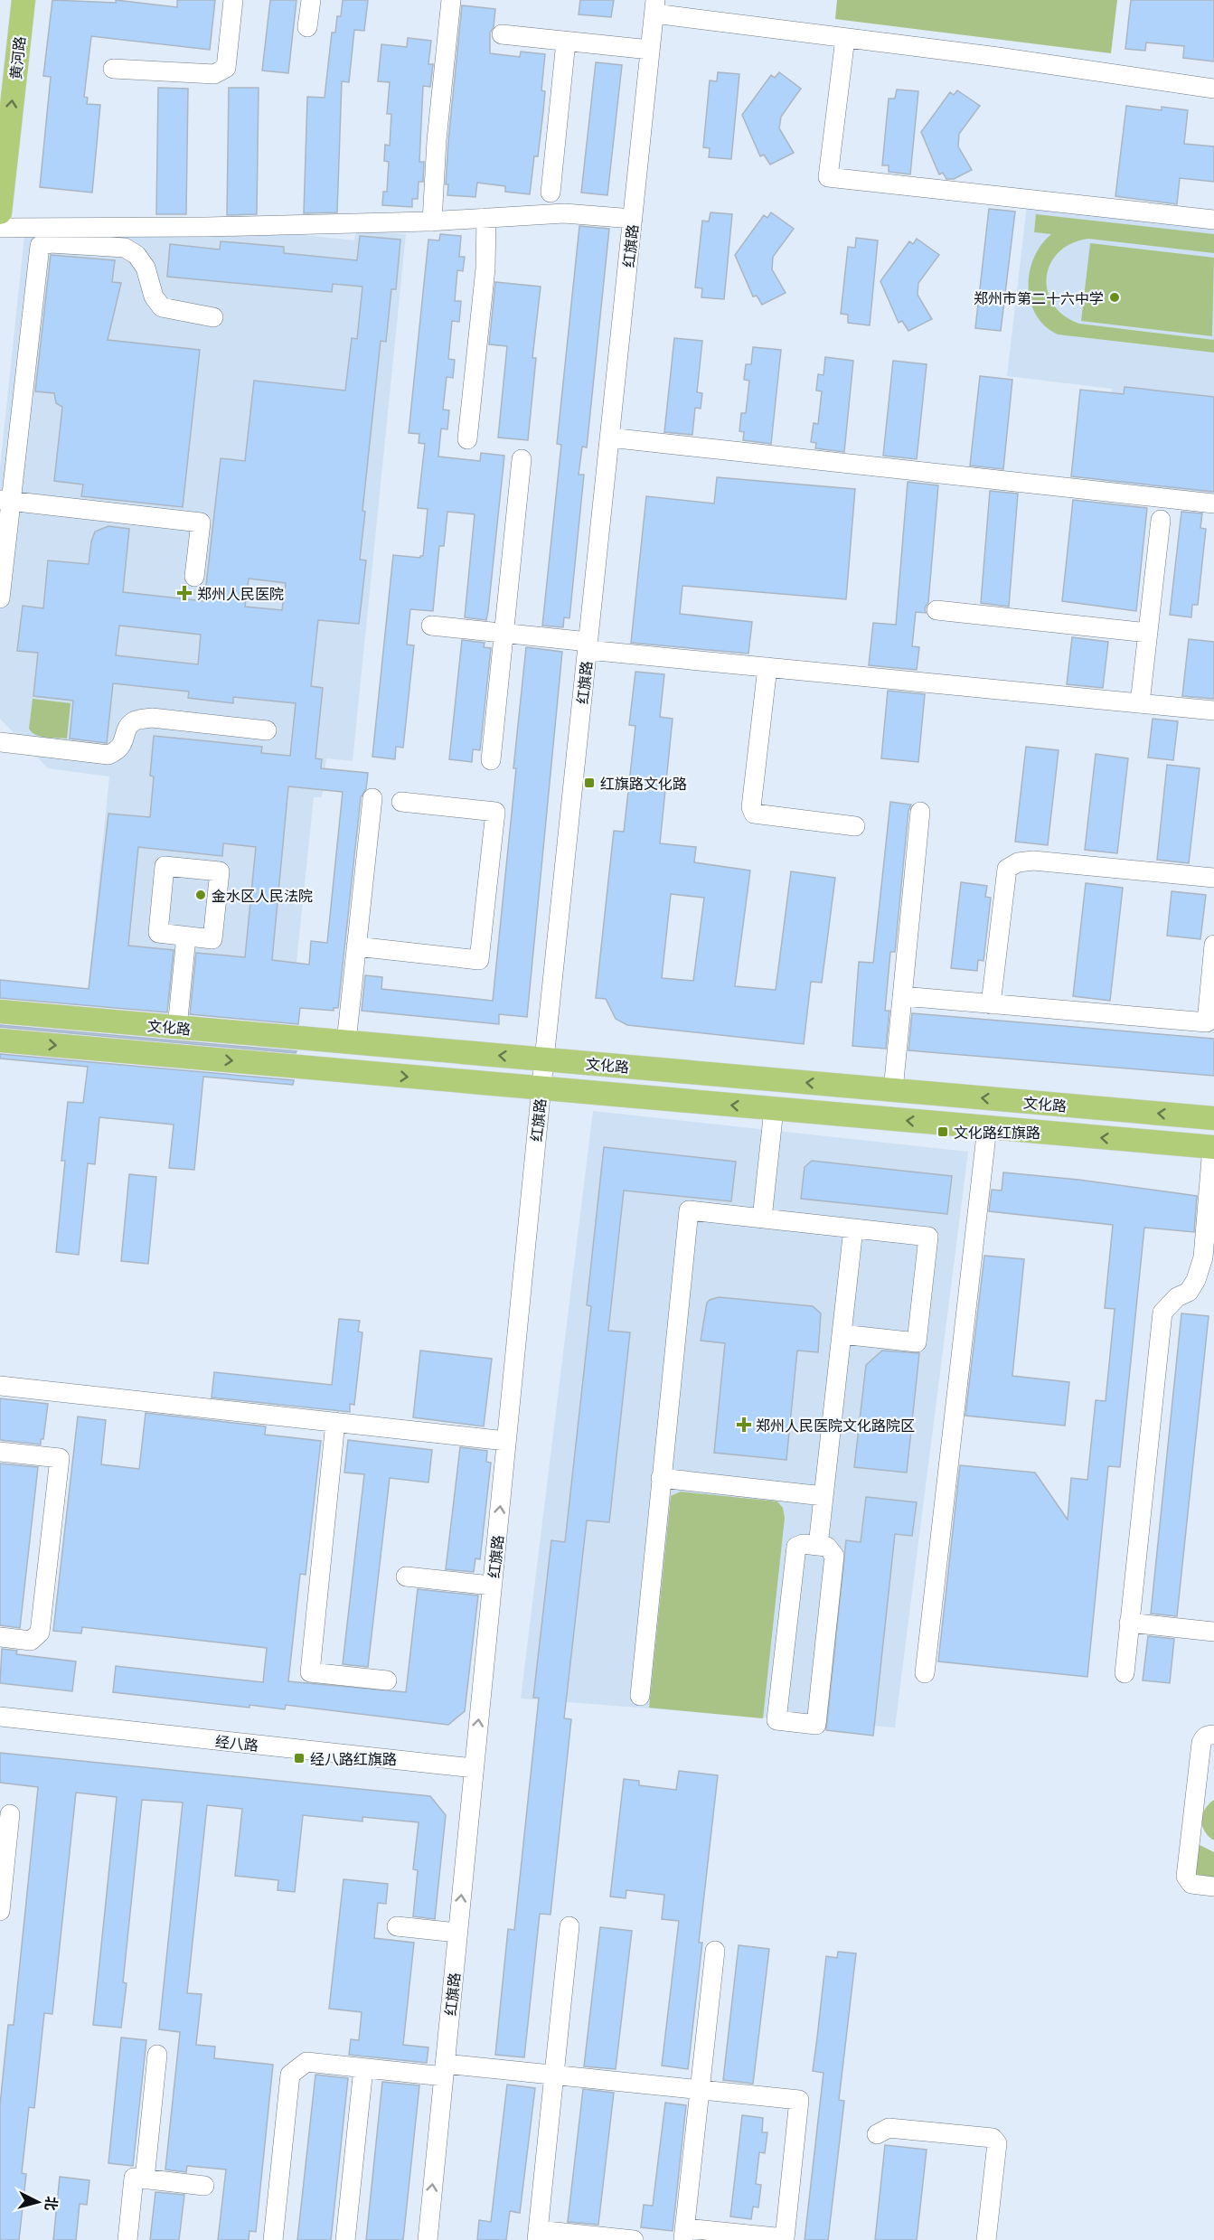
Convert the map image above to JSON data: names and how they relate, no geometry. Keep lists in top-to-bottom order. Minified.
{"streets":{"main road":["黄河路","文化路"],"street":["红旗路","经八路"]},"crossings":[["红旗路","文化路"],["红旗路","经八路"]],"one_way":["黄河路"],"places":{"other":["郑州市第二十六中学","金水区人民法院"],"health":["郑州人民医院","郑州人民医院文化路院区"],"transit":["红旗路文化路","文化路红旗路","经八路红旗路"]},"north":"right"}
